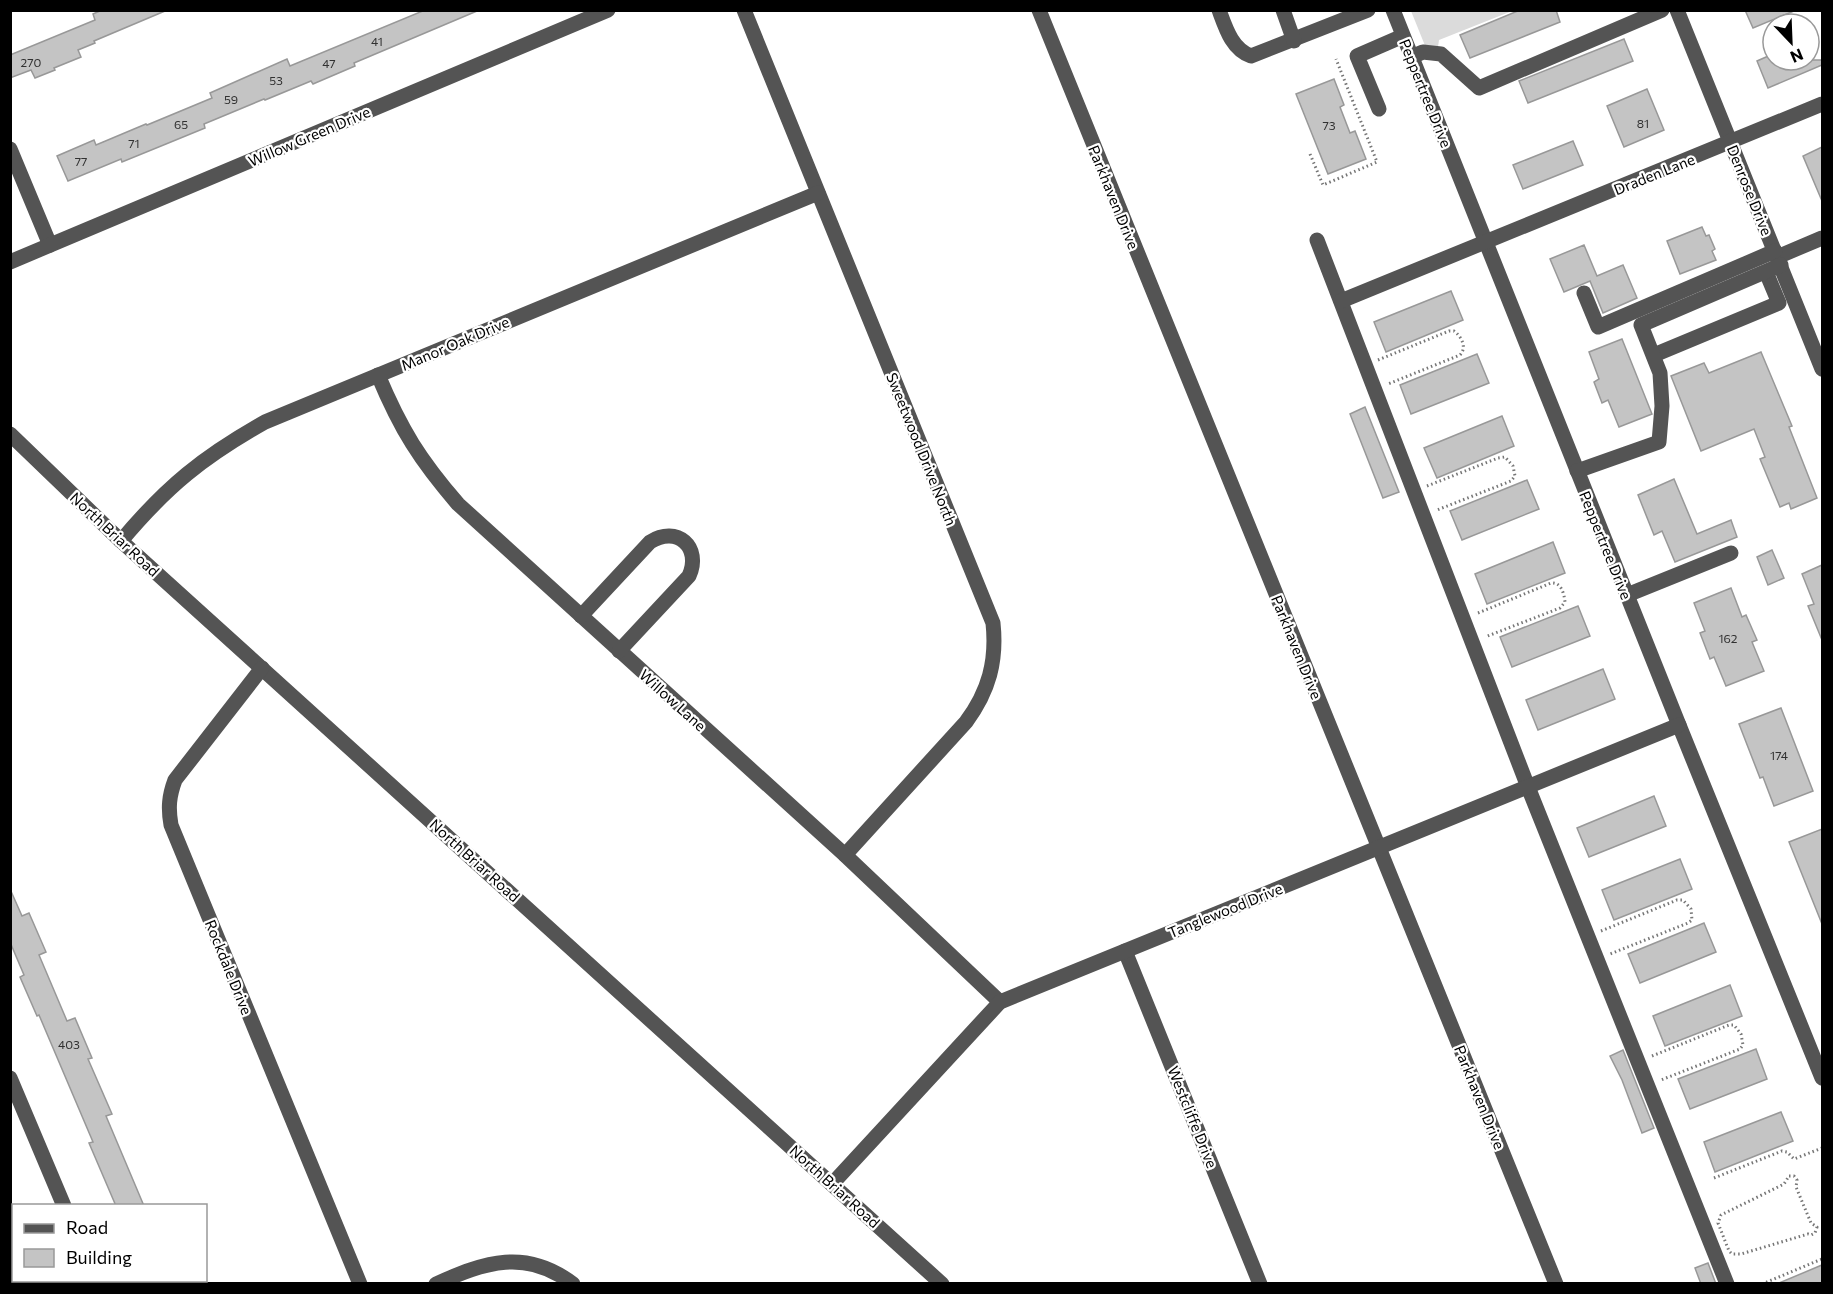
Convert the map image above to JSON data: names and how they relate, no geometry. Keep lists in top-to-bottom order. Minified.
{"streets":{"street":["Peppertree Drive","Willow Green Drive","Draden Lane","Denrose Drive","Parkhaven Drive","Manor Oak Drive","Sweetwood Drive North","North Briar Road","Willow Lane","Tanglewood Drive","Rockdale Drive","Westcliffe Drive"]},"crossings":[["Peppertree Drive","Draden Lane"],["Peppertree Drive","Tanglewood Drive"],["Draden Lane","Denrose Drive"],["Parkhaven Drive","Tanglewood Drive"],["Manor Oak Drive","Sweetwood Drive North"],["Manor Oak Drive","North Briar Road"],["Manor Oak Drive","Willow Lane"],["Sweetwood Drive North","Willow Lane"],["North Briar Road","Tanglewood Drive"],["North Briar Road","Rockdale Drive"],["Willow Lane","Tanglewood Drive"],["Tanglewood Drive","Westcliffe Drive"]],"house_numbers":["41","270","47","53","59","81","65","73","71","77","162","174","403"],"legend":["Road","Building"],"north":"bottom right"}
